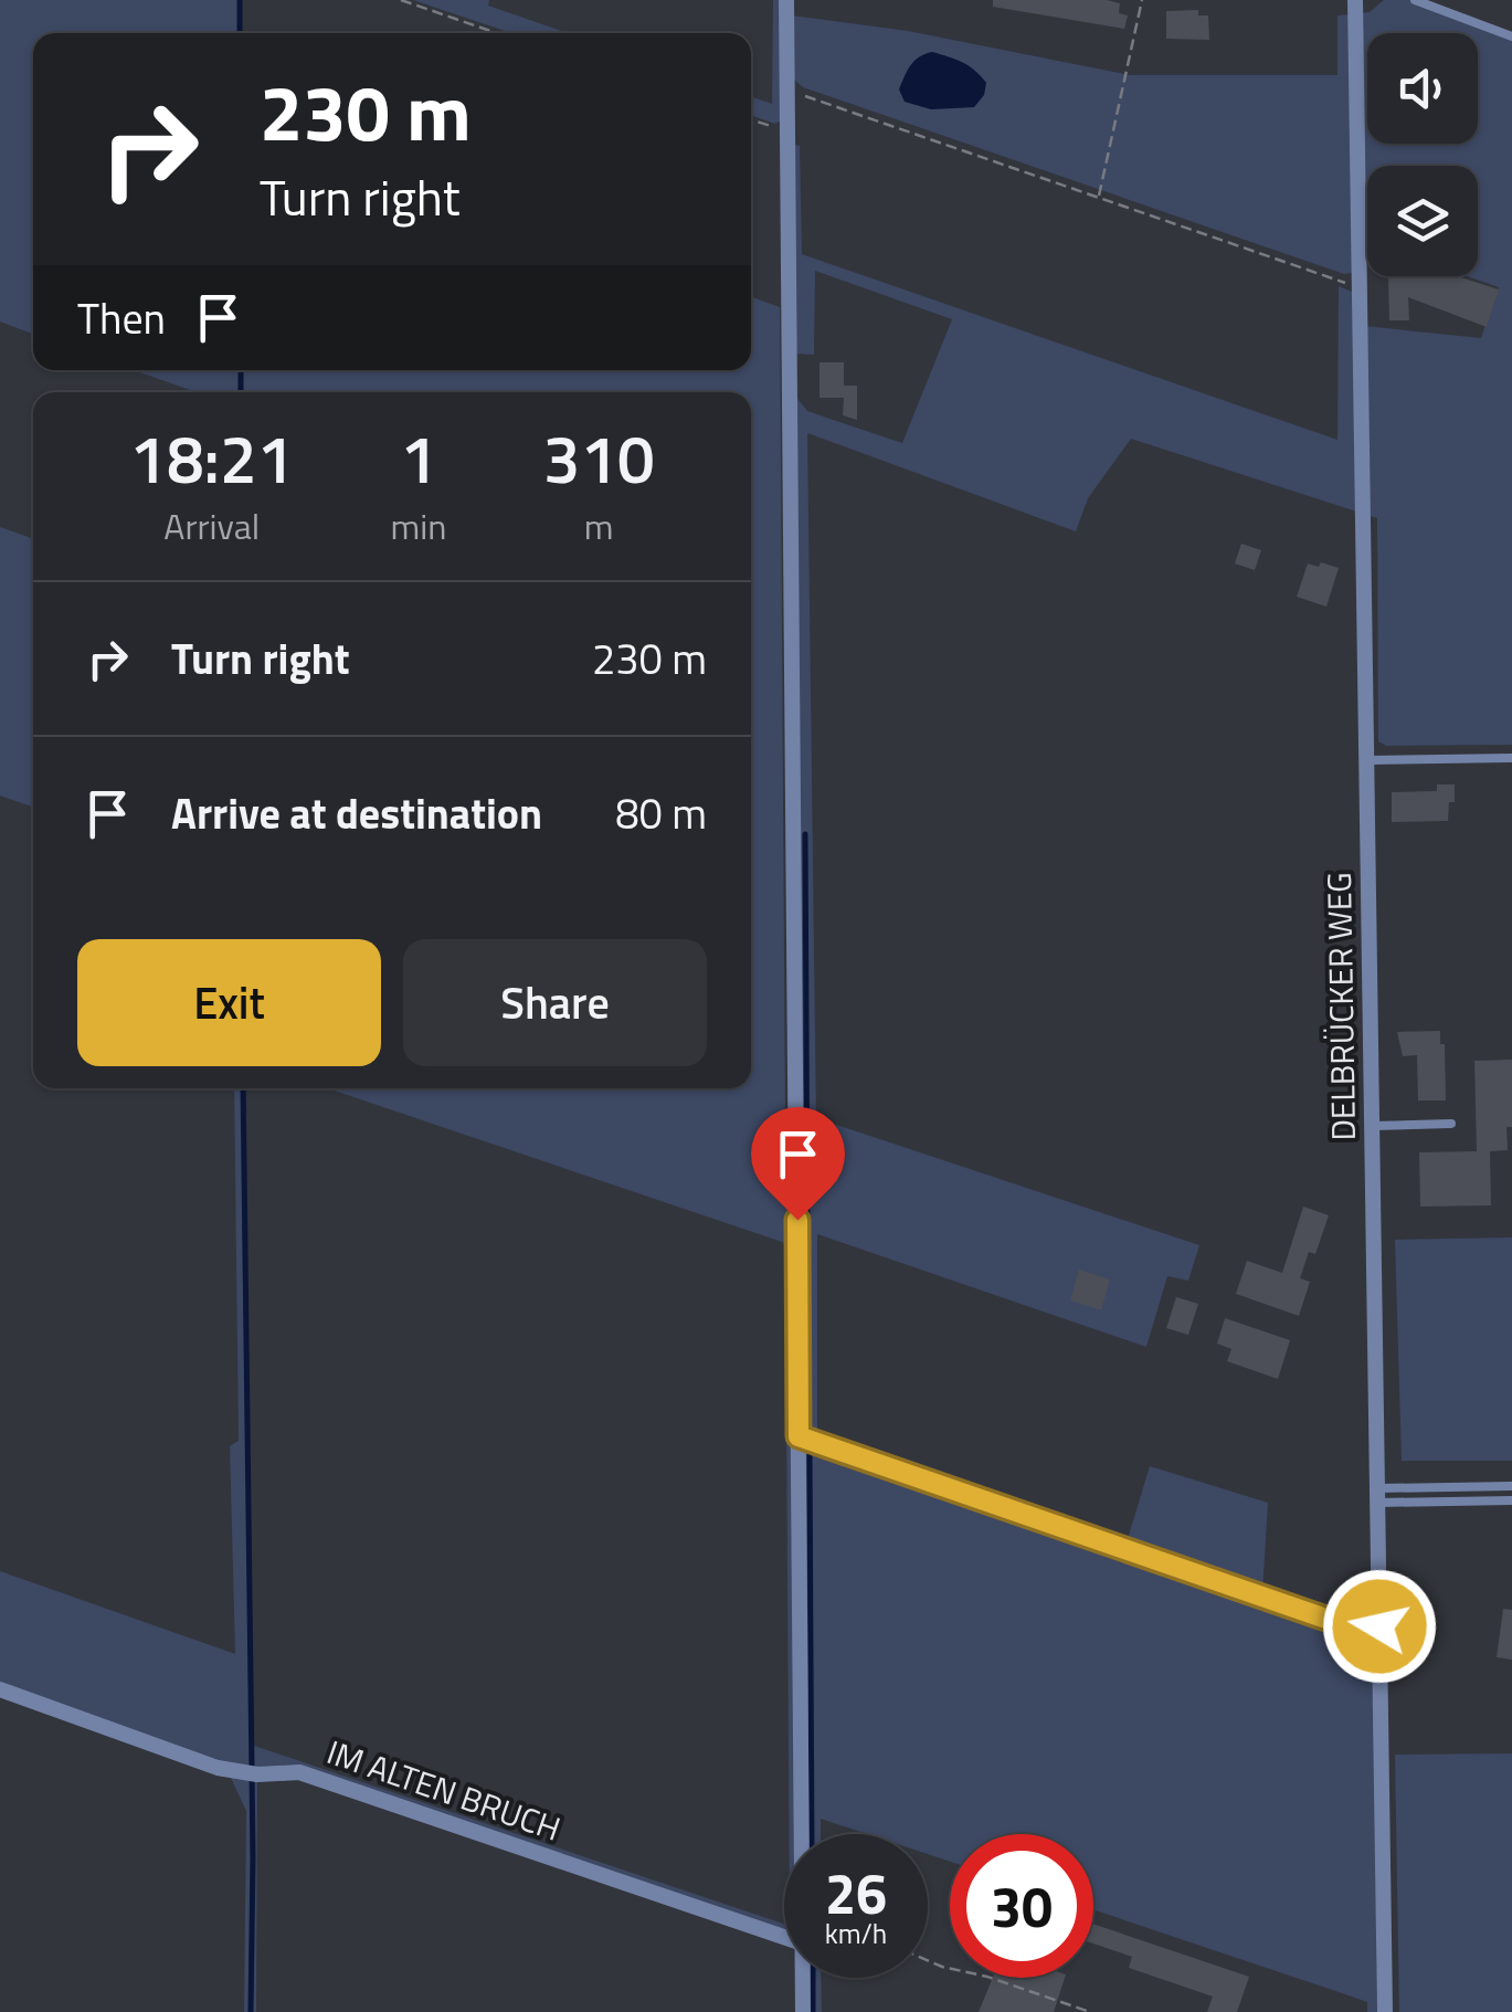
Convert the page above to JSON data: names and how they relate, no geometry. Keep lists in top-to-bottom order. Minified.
{"streets":{"street":["DELBRÜCKER WEG","IM ALTEN BRUCH"]},"page":{"turn":["230 m","Turn right"],"then":"Then","eta":["18:21","Arrival","1","min","310","m"],"list":[{"name":"Turn right","value":"230 m"},{"name":"Arrive at destination","value":"80 m"}],"buttons":["Exit","Share"],"speed":"26 km/h","limit":"30"}}
